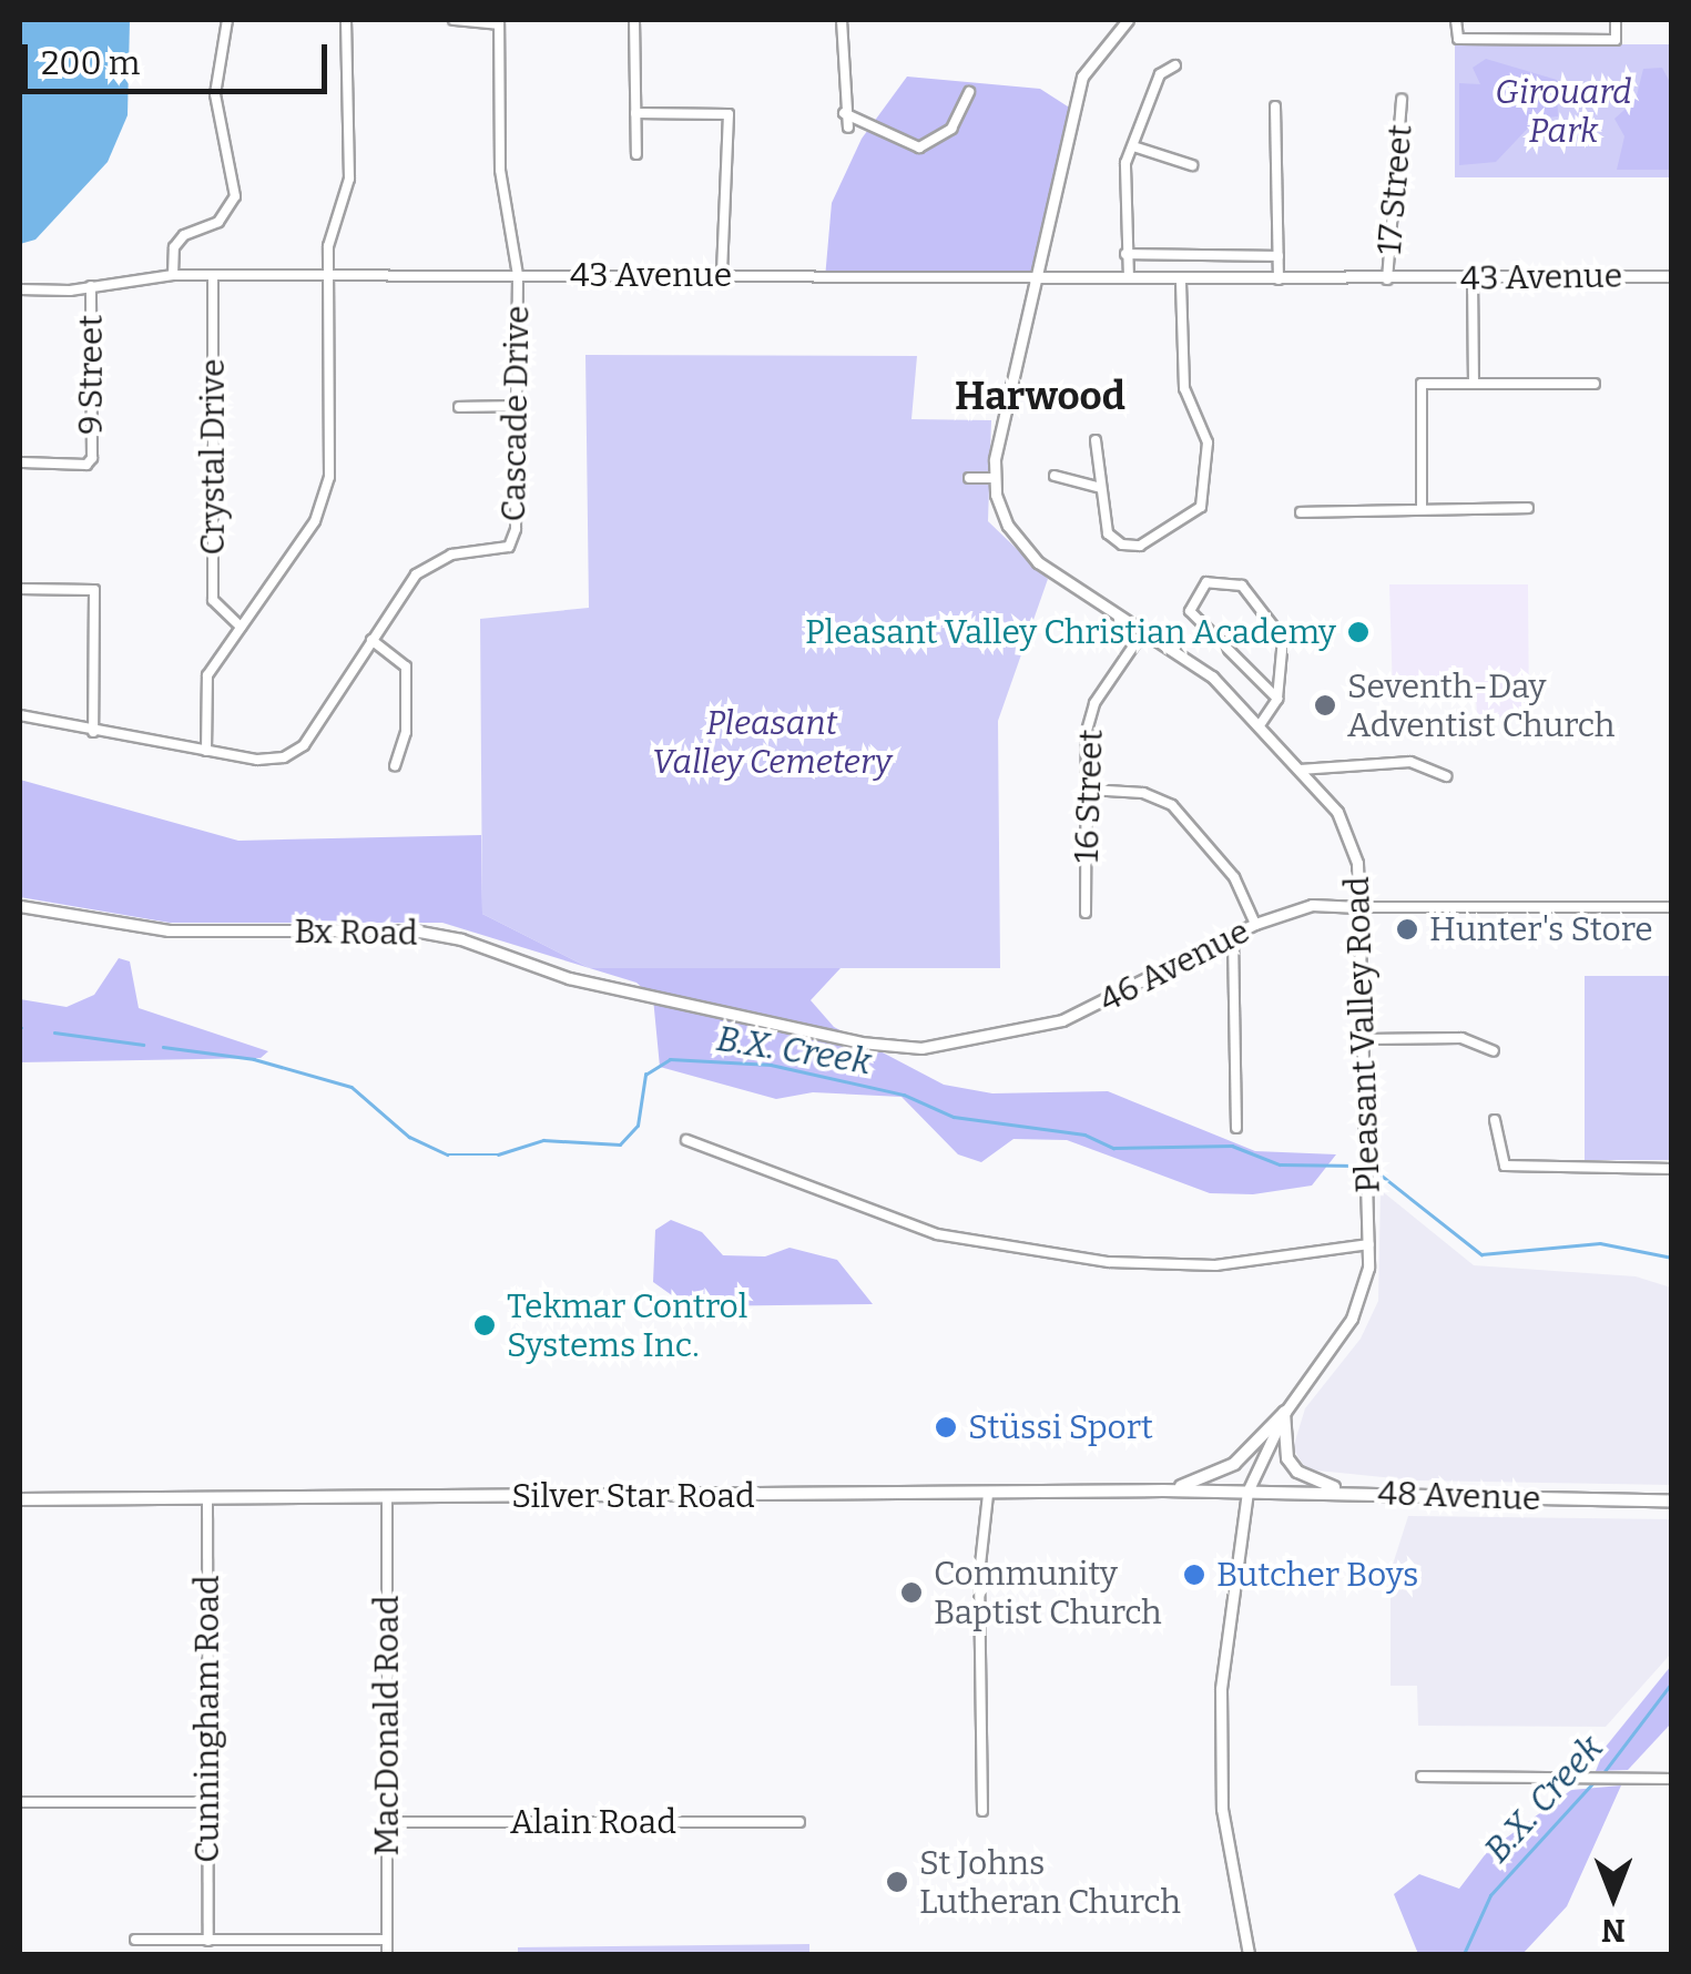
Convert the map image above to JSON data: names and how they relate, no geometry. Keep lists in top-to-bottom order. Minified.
{"streets":{"main road":["Silver Star Road","48 Avenue"],"street":["17 Street","43 Avenue","9 Street","Cascade Drive","Crystal Drive","16 Street","Bx Road","46 Avenue","Pleasant Valley Road","Cunningham Road","MacDonald Road","Alain Road"]},"crossings":[["17 Street","43 Avenue"],["43 Avenue","9 Street"],["43 Avenue","Cascade Drive"],["43 Avenue","Crystal Drive"],["16 Street","Pleasant Valley Road"],["Bx Road","46 Avenue"],["46 Avenue","Pleasant Valley Road"],["Pleasant Valley Road","Silver Star Road"],["Pleasant Valley Road","48 Avenue"],["Silver Star Road","48 Avenue"],["Silver Star Road","Cunningham Road"],["Silver Star Road","MacDonald Road"],["MacDonald Road","Alain Road"]],"districts":["Harwood"],"water":["B.X. Creek"],"parks":["Girouard Park","Pleasant Valley Cemetery"],"places":["Pleasant Valley Christian Academy","Seventh-Day Adventist Church","Hunter's Store","Tekmar Control Systems Inc.","Stüssi Sport","Butcher Boys","Community Baptist Church","St Johns Lutheran Church"],"scale_bar":"200 m","north":"bottom"}
